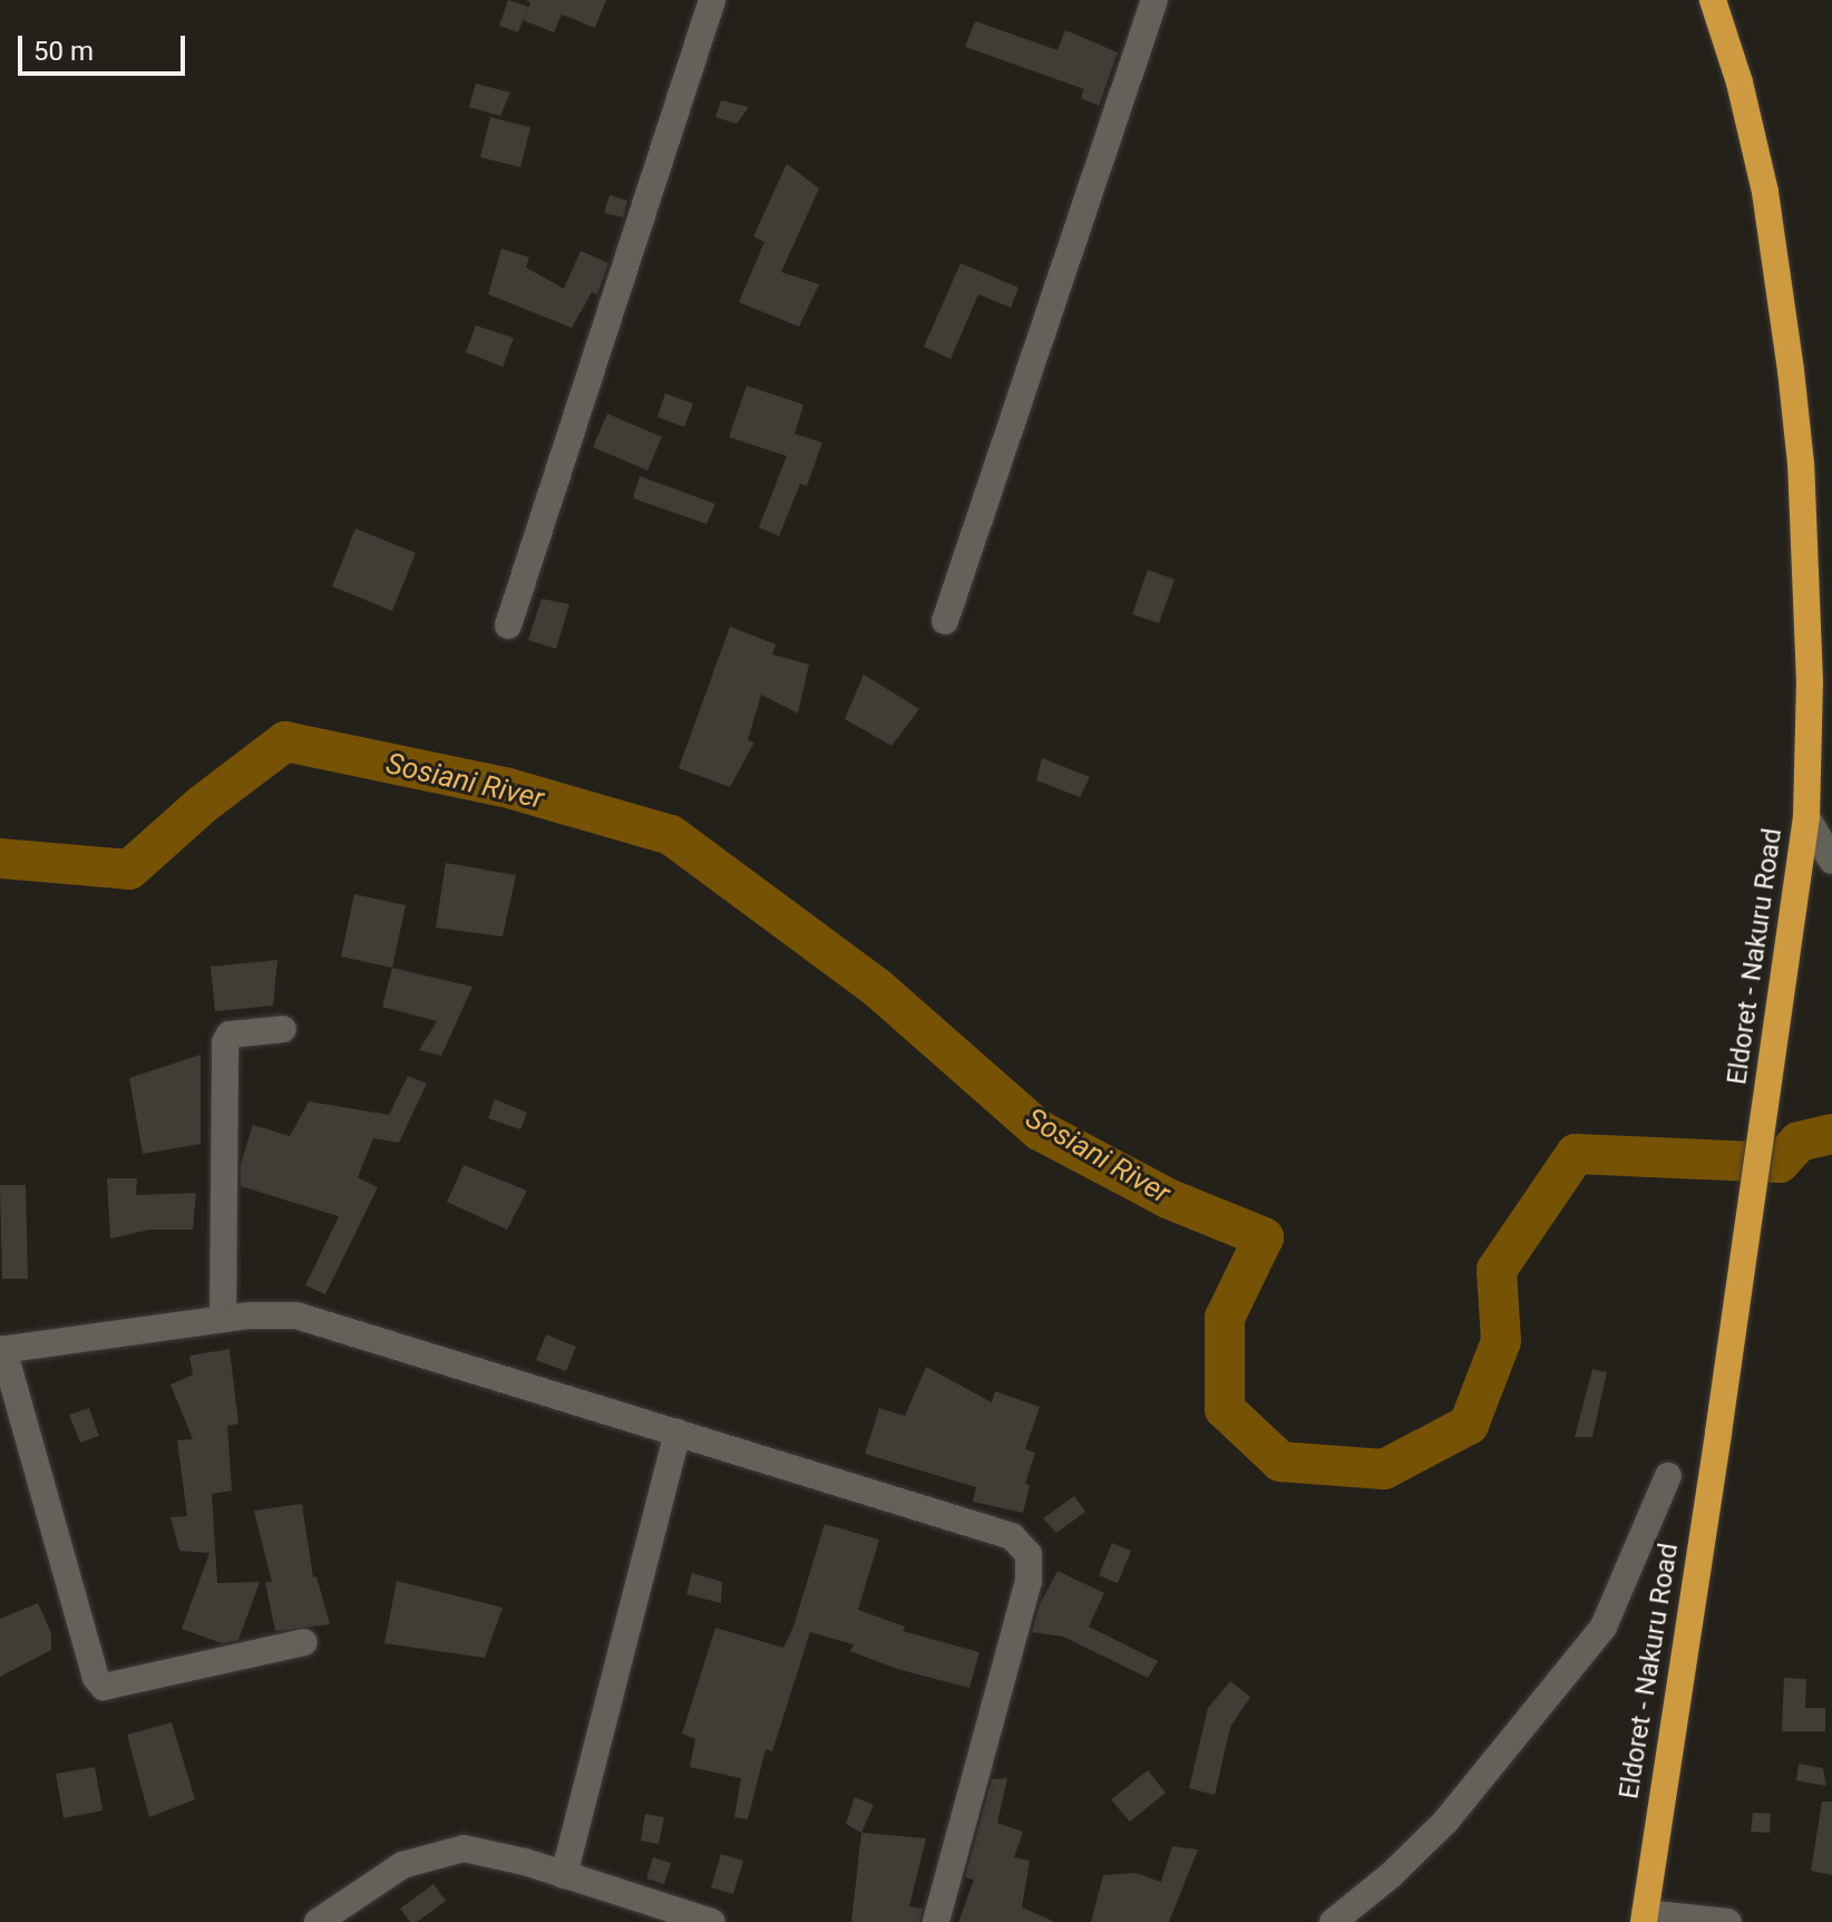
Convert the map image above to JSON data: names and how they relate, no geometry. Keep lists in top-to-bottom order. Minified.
{"streets":{"highway":["Eldoret - Nakuru Road"]},"water":["Sosiani River"],"scale_bar":"50 m"}
